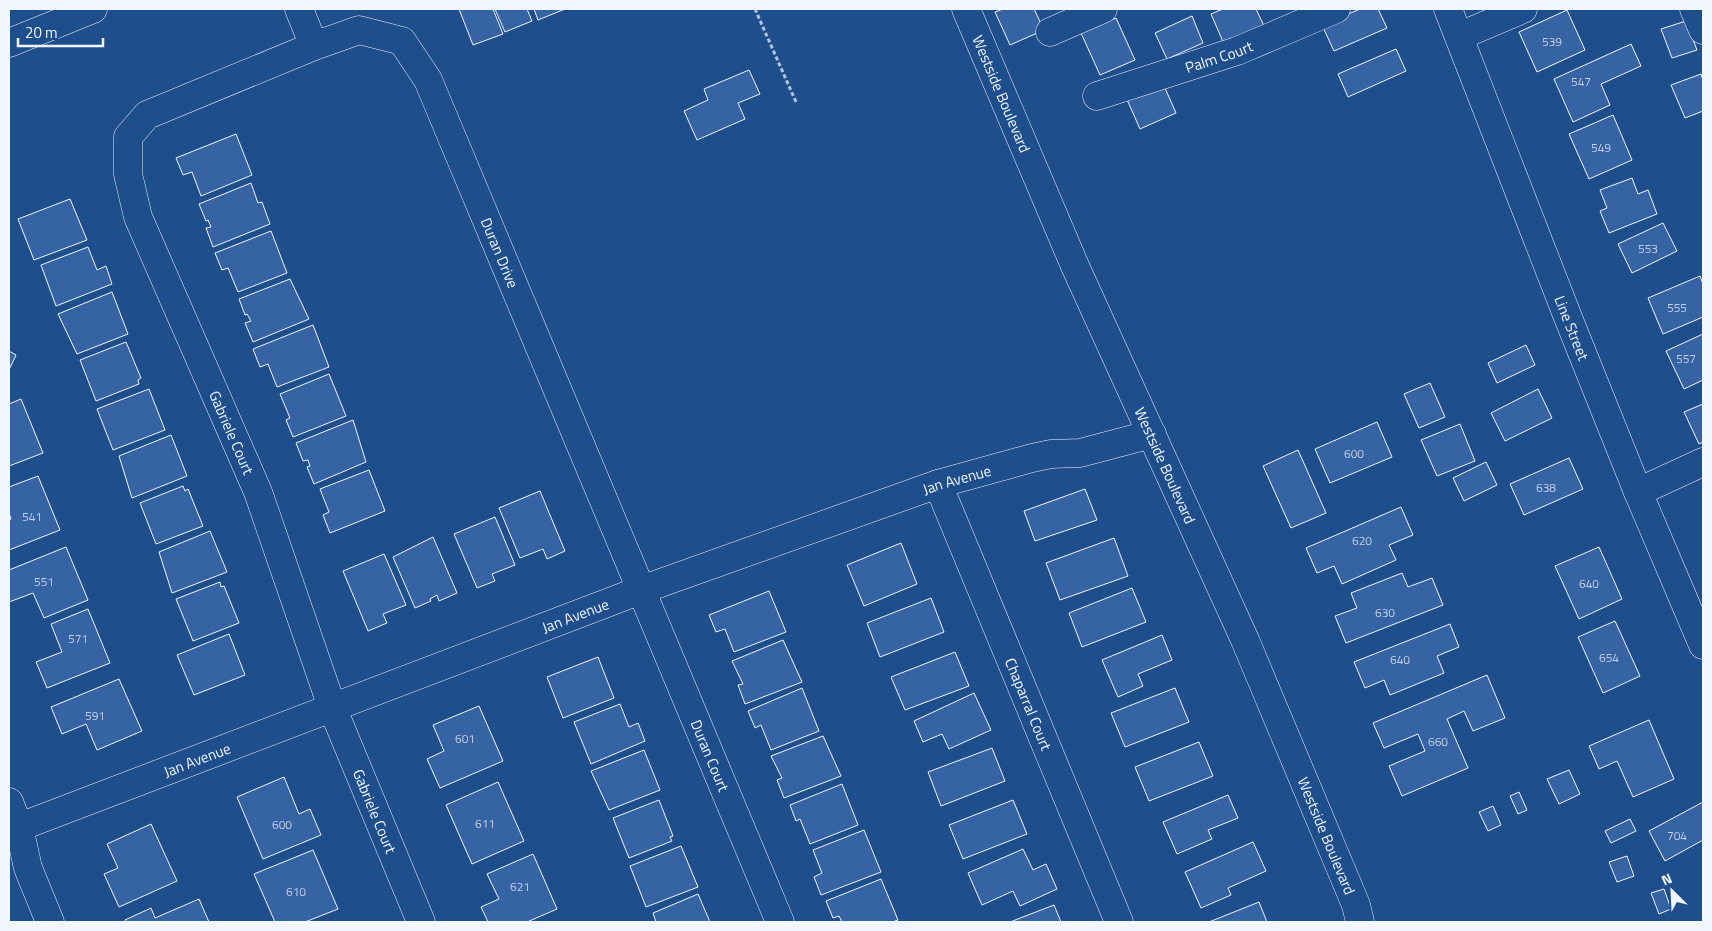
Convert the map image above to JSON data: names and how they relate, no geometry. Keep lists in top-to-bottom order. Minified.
{"streets":{"street":["Palm Court","Westside Boulevard","Duran Drive","Line Street","Gabriele Court","Jan Avenue","Chaparral Court","Duran Court"]},"crossings":[["Westside Boulevard","Jan Avenue"],["Duran Drive","Gabriele Court"],["Duran Drive","Jan Avenue"],["Duran Drive","Duran Court"],["Gabriele Court","Jan Avenue"],["Jan Avenue","Chaparral Court"],["Jan Avenue","Duran Court"]],"house_numbers":["539","547","549","553","555","557","600","638","541","620","551","640","630","571","654","640","591","601","660","611","600","704","621","610"],"scale_bar":"20 m","north":"top left"}
